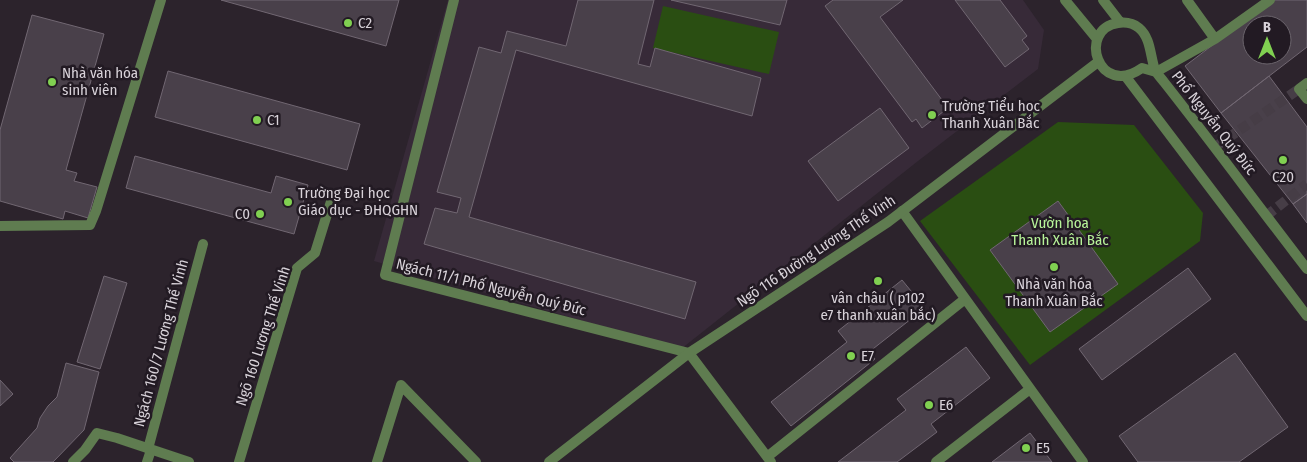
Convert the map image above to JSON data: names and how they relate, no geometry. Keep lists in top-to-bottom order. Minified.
{"streets":{"street":["Phố Nguyễn Quý Đức","Ngõ 116 Đường Lương Thế Vinh","Ngách 11/1 Phố Nguyễn Quý Đức","Ngõ 160 Lương Thế Vinh","Ngách 160/7 Lương Thế Vinh"]},"crossings":[["Ngõ 116 Đường Lương Thế Vinh","Ngách 11/1 Phố Nguyễn Quý Đức"]],"parks":["Vườn hoa Thanh Xuân Bắc"],"places":["C2","Nhà văn hóa sinh viên","Trường Tiểu học Thanh Xuân Bắc","C1","C20","Trường Đại học Giáo dục - ĐHQGHN","C0","Nhà văn hóa Thanh Xuân Bắc","vân châu ( p102 e7 thanh xuân bắc)","E7","E6","E5"],"north":"top"}
